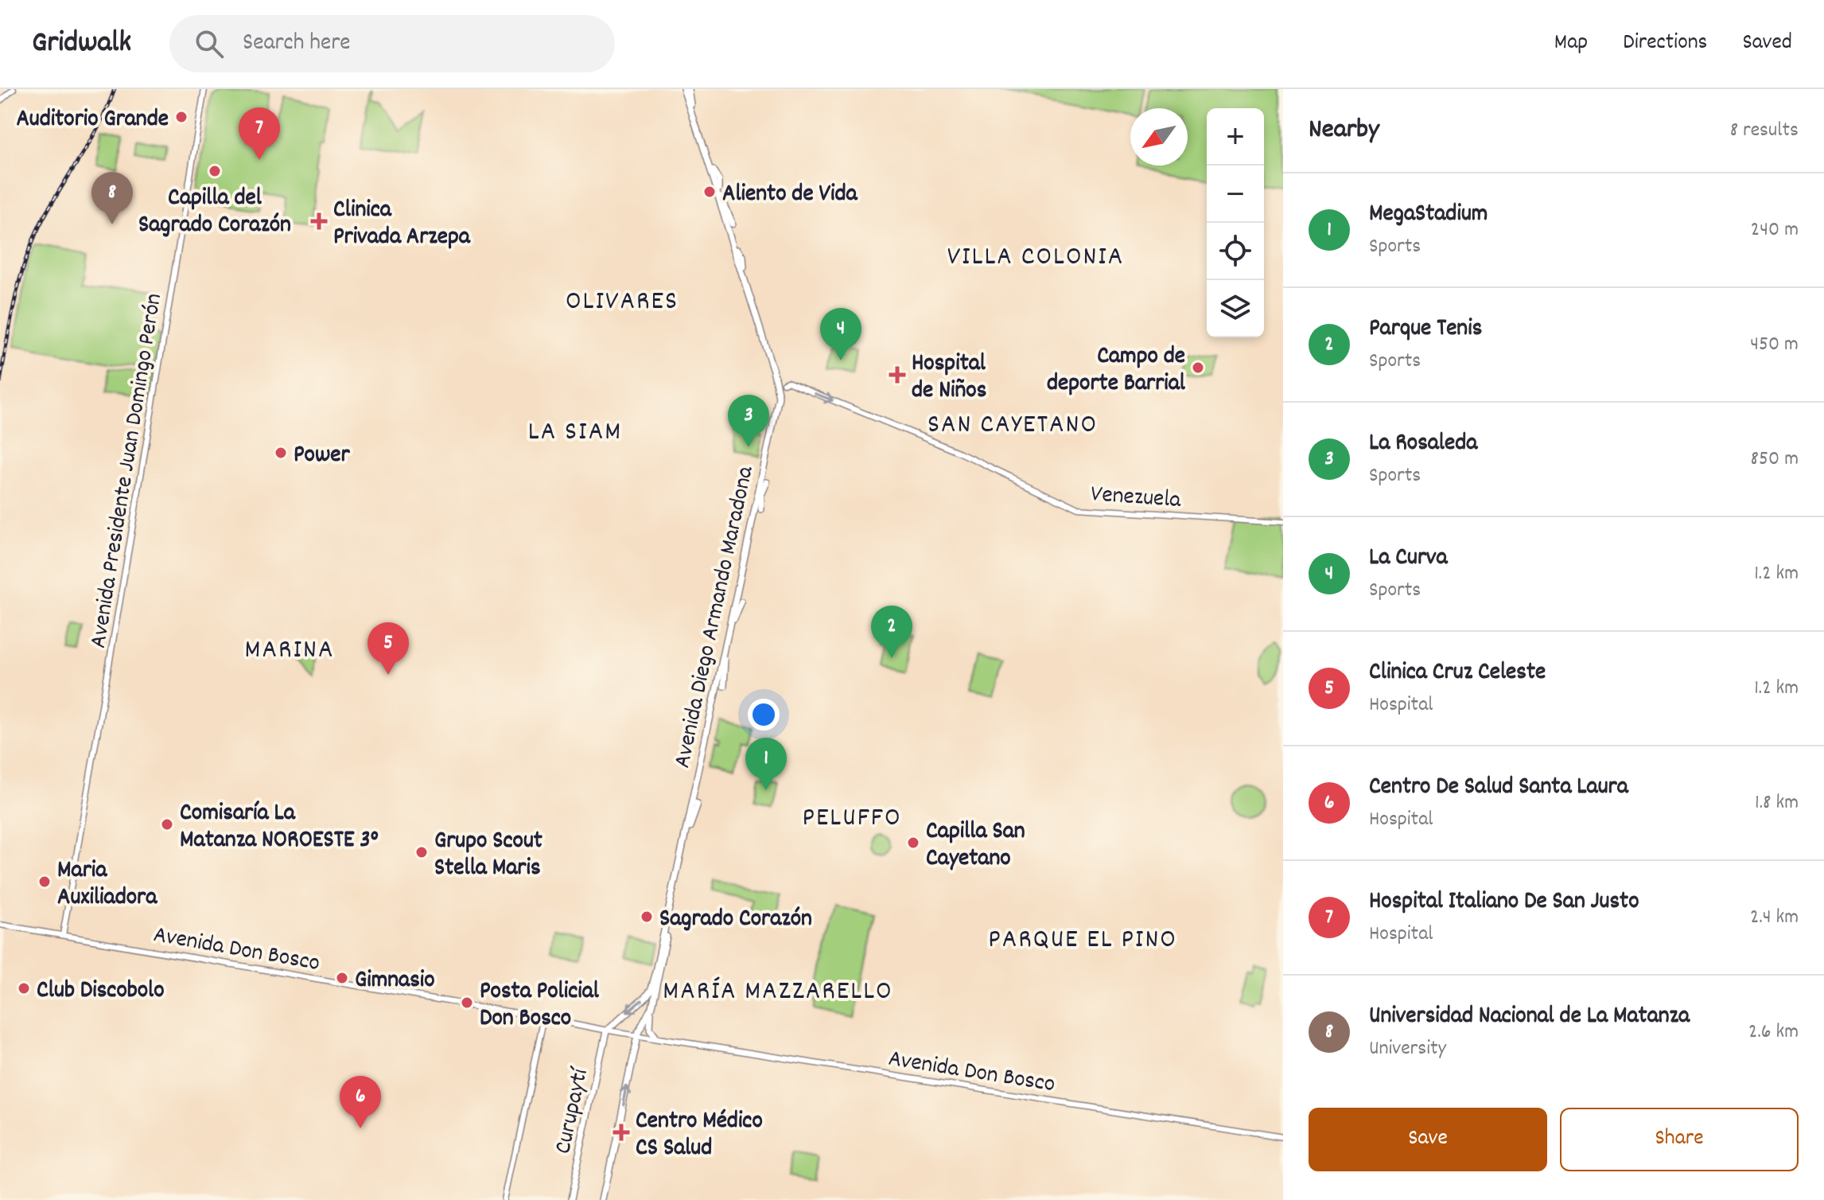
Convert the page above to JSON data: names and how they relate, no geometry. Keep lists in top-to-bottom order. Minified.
{"streets":{"main road":["Avenida Presidente Juan Domingo Perón","Venezuela","Avenida Diego Armando Maradona","Avenida Don Bosco","Curupaytí"]},"crossings":[["Avenida Presidente Juan Domingo Perón","Avenida Don Bosco"],["Avenida Diego Armando Maradona","Avenida Don Bosco"],["Avenida Diego Armando Maradona","Curupaytí"],["Avenida Don Bosco","Curupaytí"]],"one_way":["Venezuela"],"districts":["VILLA COLONIA","OLIVARES","SAN CAYETANO","LA SIAM","MARINA","PELUFFO","PARQUE EL PINO","MARÍA MAZZARELLO"],"places":{"other":["Auditorio Grande","Capilla del Sagrado Corazón","Aliento de Vida","Campo de deporte Barrial","Power","Comisaría La Matanza NOROESTE 3°","Capilla San Cayetano","Grupo Scout Stella Maris","Maria Auxiliadora","Sagrado Corazón","Gimnasio","Club Discobolo","Posta Policial Don Bosco"],"health":["Clinica Privada Arzepa","Hospital de Niños","Centro Médico CS Salud"]},"north":"bottom left","page":{"header":"Gridwalk","search":"Search here","nav":["Map","Directions","Saved"],"heading":["Nearby","8 results"],"pins":["7","8","4","3","2","5","1","6"],"map_buttons":["+","−"],"list":[{"mark":"1","name":"MegaStadium","note":"Sports","value":"240 m"},{"mark":"2","name":"Parque Tenis","note":"Sports","value":"450 m"},{"mark":"3","name":"La Rosaleda","note":"Sports","value":"850 m"},{"mark":"4","name":"La Curva","note":"Sports","value":"1.2 km"},{"mark":"5","name":"Clinica Cruz Celeste","note":"Hospital","value":"1.2 km"},{"mark":"6","name":"Centro De Salud Santa Laura","note":"Hospital","value":"1.8 km"},{"mark":"7","name":"Hospital Italiano De San Justo","note":"Hospital","value":"2.4 km"},{"mark":"8","name":"Universidad Nacional de La Matanza","note":"University","value":"2.6 km"}],"buttons":["Save","Share"]}}
